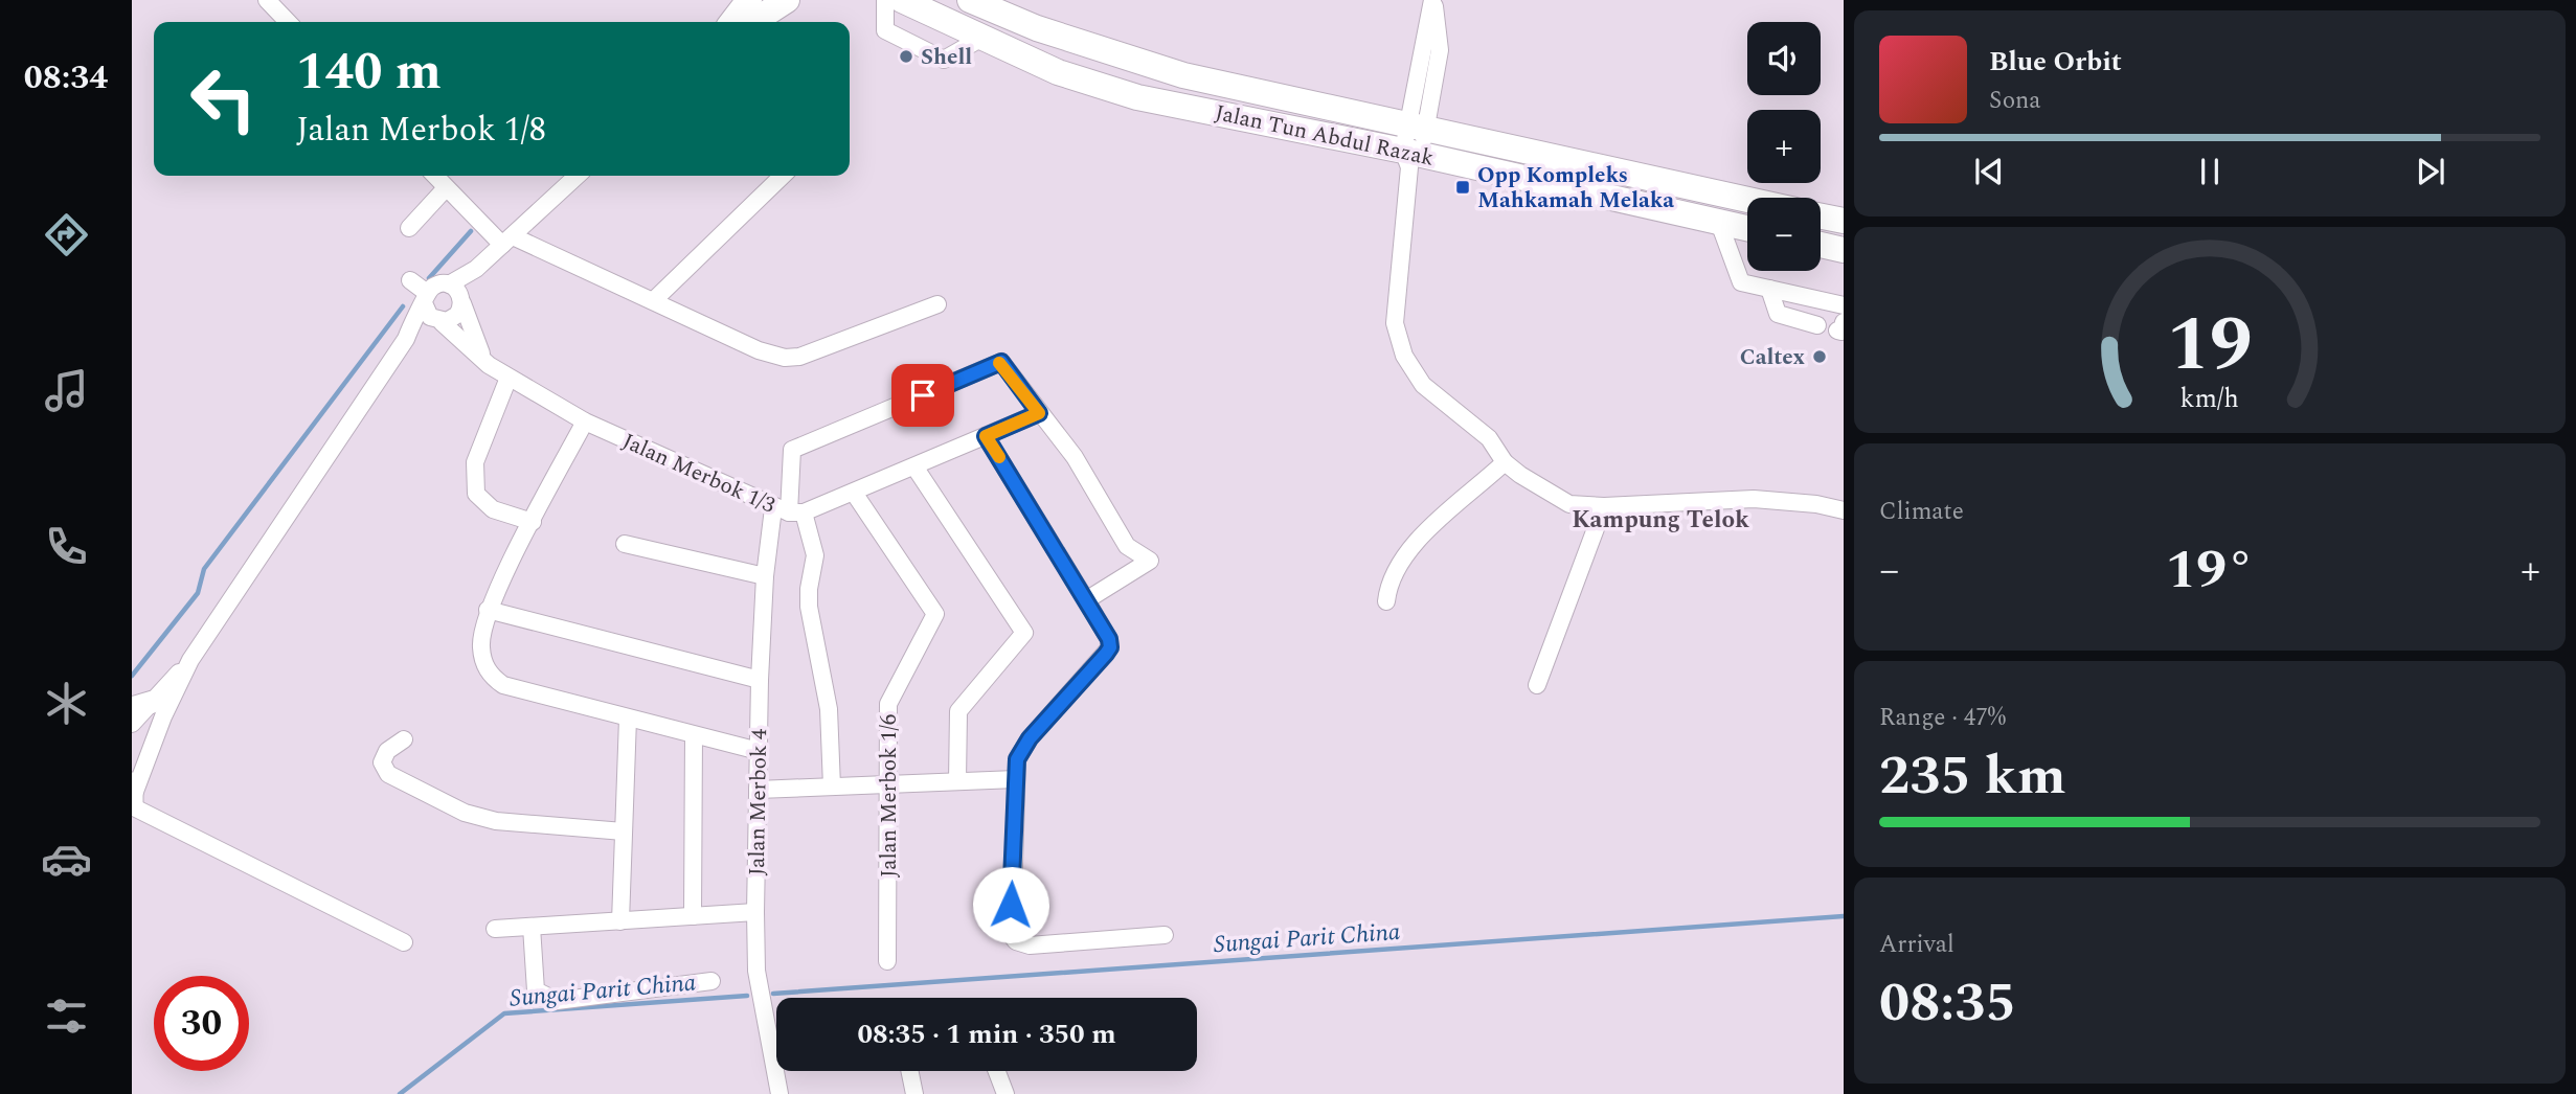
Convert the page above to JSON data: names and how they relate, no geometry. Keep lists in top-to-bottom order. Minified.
{"streets":{"highway":["Jalan Tun Abdul Razak"],"street":["Jalan Merbok 1/3","Jalan Merbok 1/6","Jalan Merbok 4"]},"crossings":[["Jalan Merbok 1/3","Jalan Merbok 1/6"],["Jalan Merbok 1/3","Jalan Merbok 4"]],"districts":["Kampung Telok"],"water":["Sungai Parit China"],"places":{"other":["Shell","Caltex"],"transit":["Opp Kompleks Mahkamah Melaka"]},"page":{"tabs":"08:34","map_buttons":["+","−"],"turn":["140 m","Jalan Merbok 1/8"],"song":["Blue Orbit","Sona"],"tile":["Climate",["Range · 47%","235 km"],["Arrival","08:35"]],"heat":["−","19°","+"],"limit":"30","trip":"08:35 · 1 min · 350 m","gauge":["19","km/h"]}}
